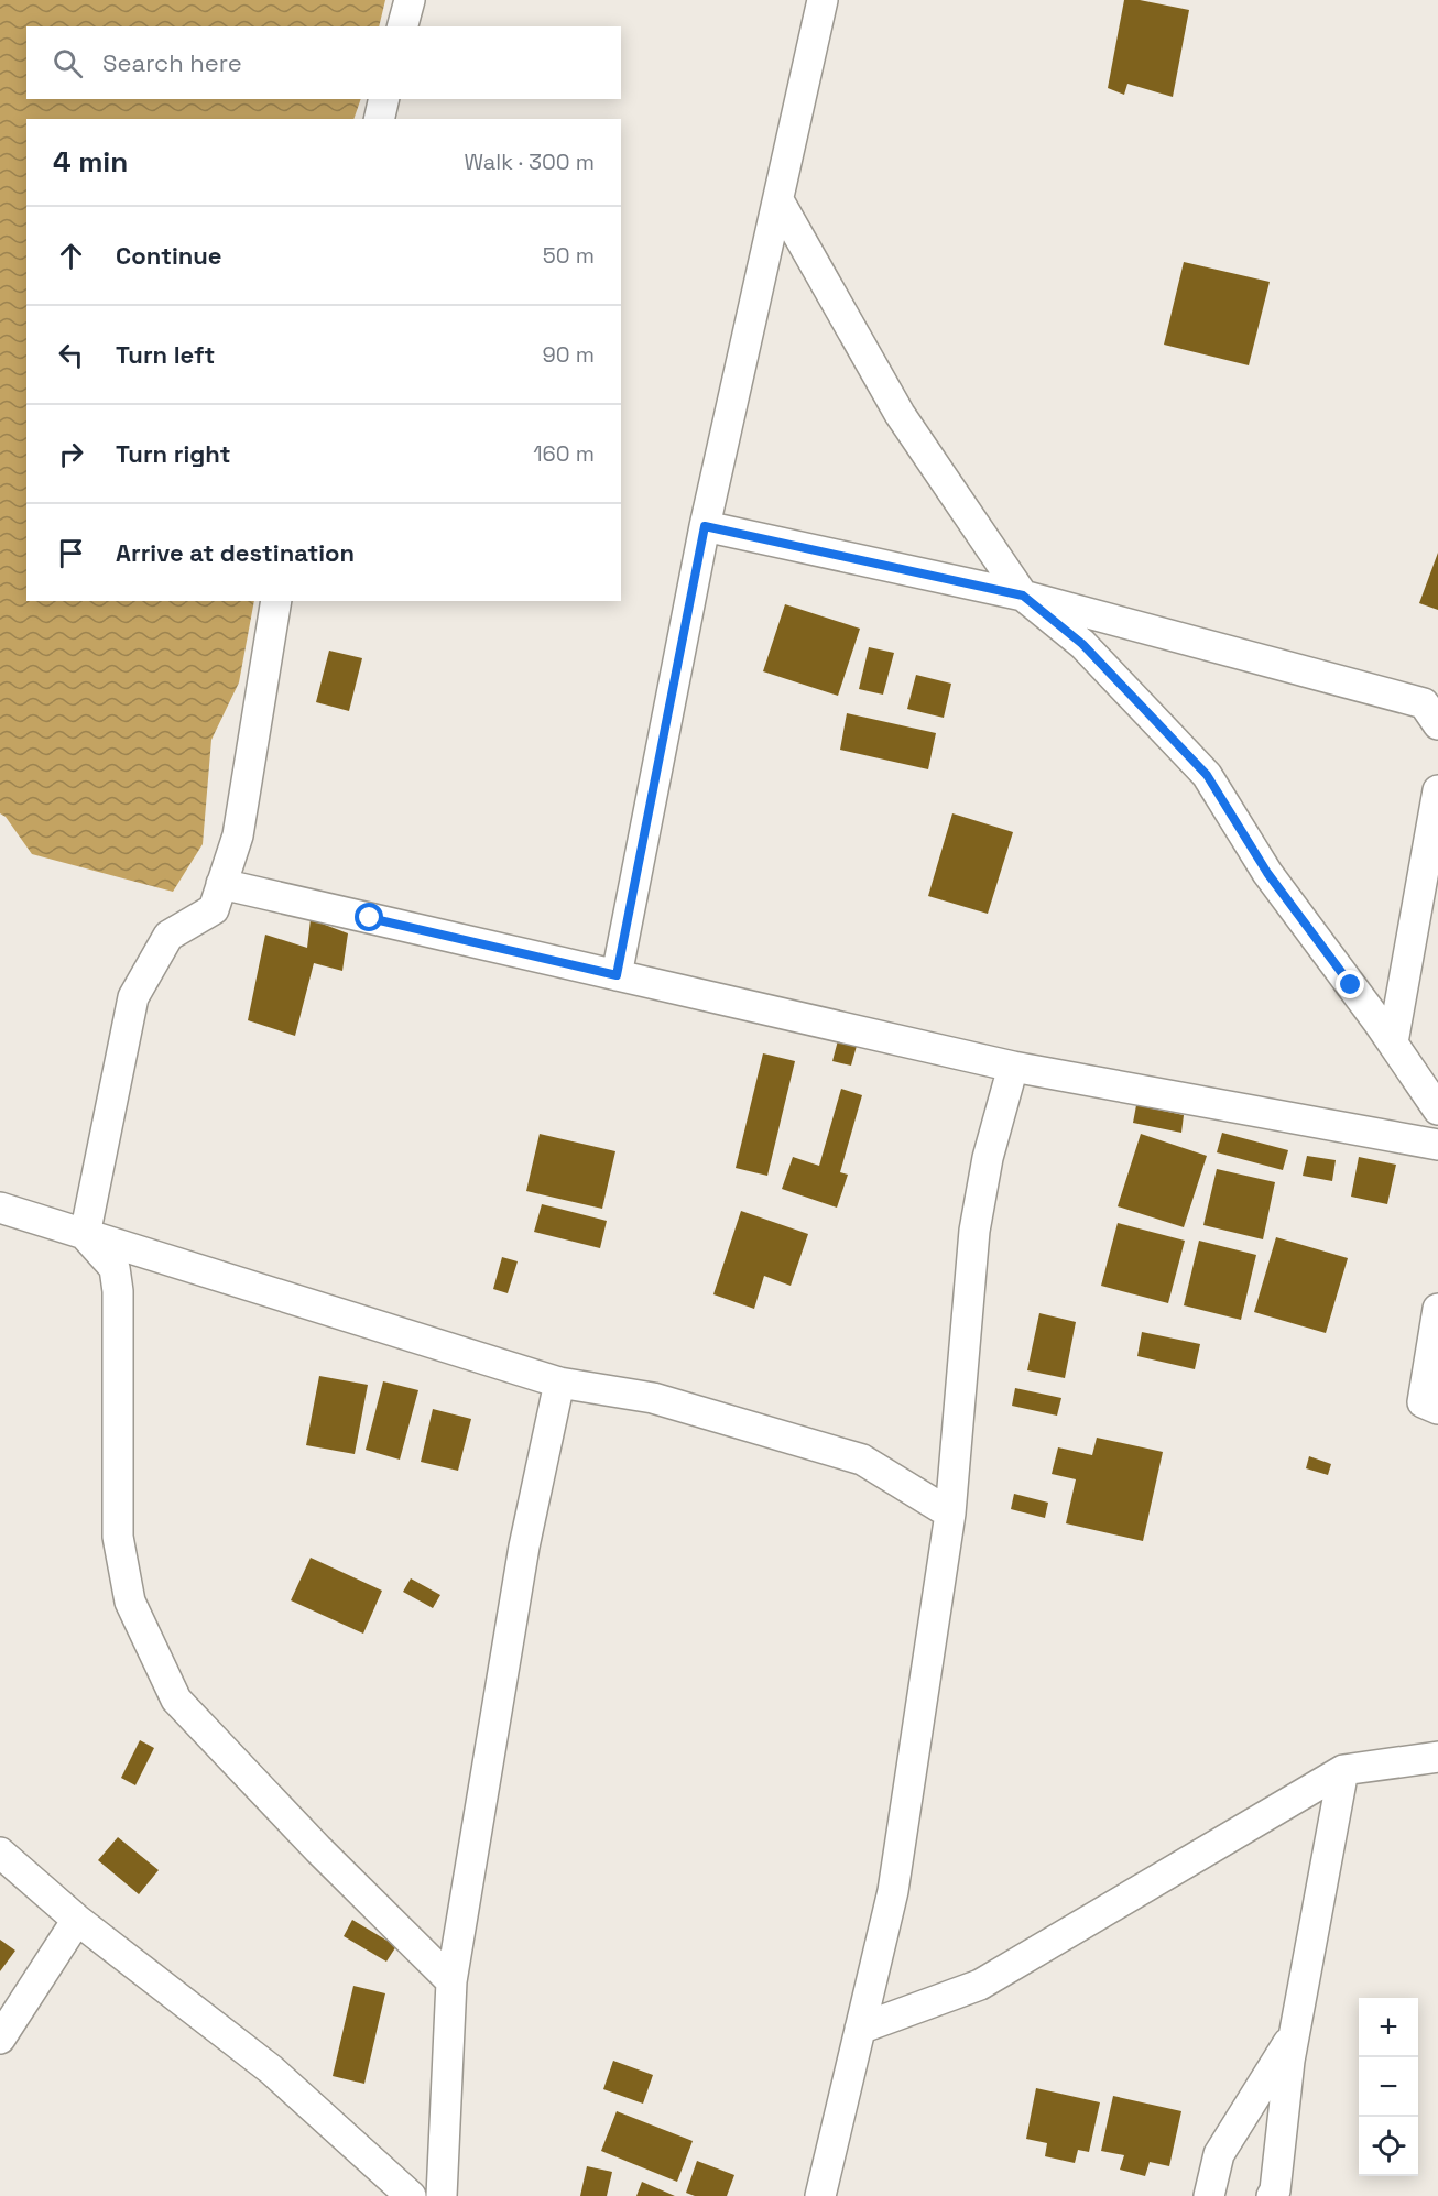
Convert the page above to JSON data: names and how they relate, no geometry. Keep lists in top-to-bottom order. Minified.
{"page":{"search":"Search here","heading":["4 min","Walk · 300 m"],"list":[["Continue","50 m"],["Turn left","90 m"],["Turn right","160 m"],"Arrive at destination"],"map_buttons":["+","−"]}}
